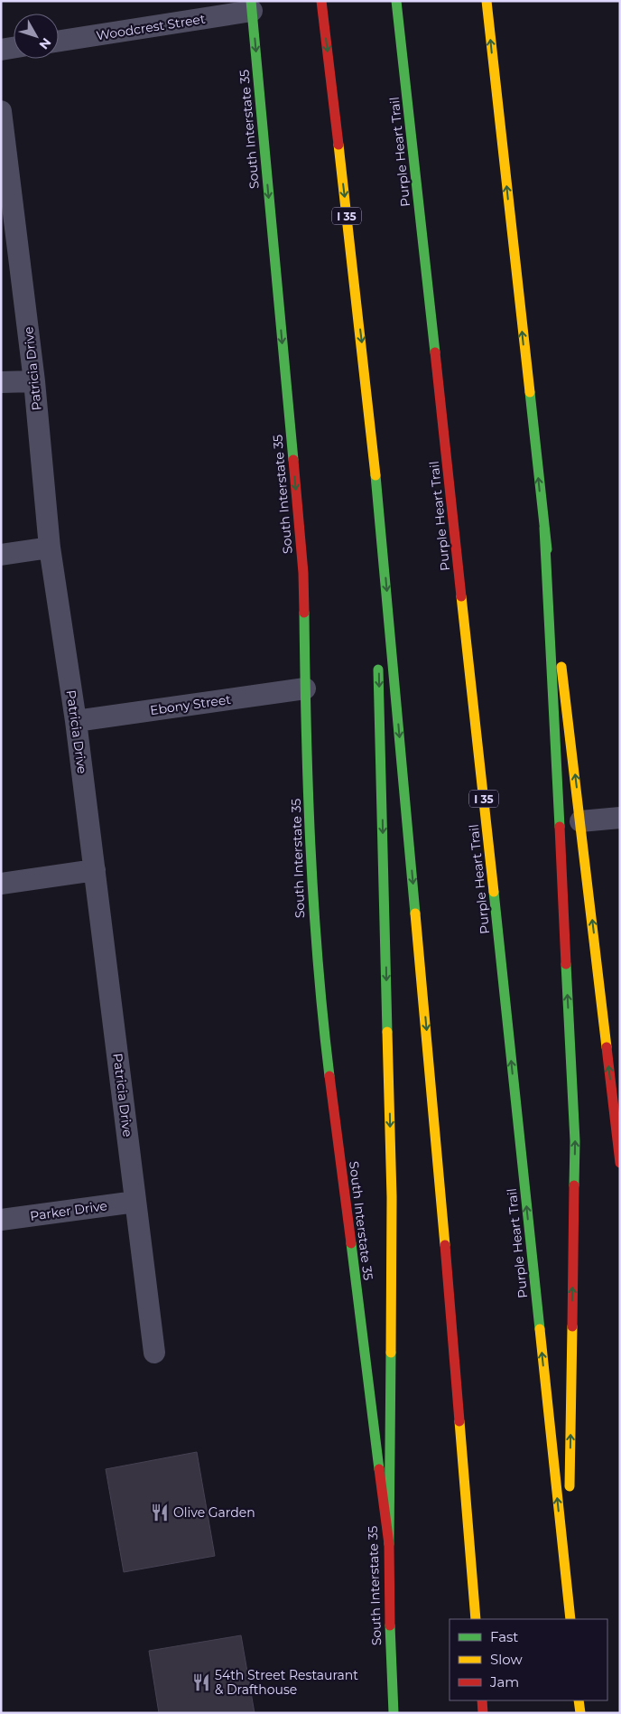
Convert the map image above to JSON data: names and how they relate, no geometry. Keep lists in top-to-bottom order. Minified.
{"streets":{"main road":["South Interstate 35","Purple Heart Trail","I 35"],"street":["Woodcrest Street","Patricia Drive","Ebony Street","Parker Drive"]},"crossings":[["Woodcrest Street","South Interstate 35"],["South Interstate 35","Ebony Street"],["Patricia Drive","Ebony Street"],["Patricia Drive","Parker Drive"]],"places":{"restaurant":["Olive Garden","54th Street Restaurant & Drafthouse"]},"legend":["Fast","Slow","Jam"],"north":"bottom right"}
